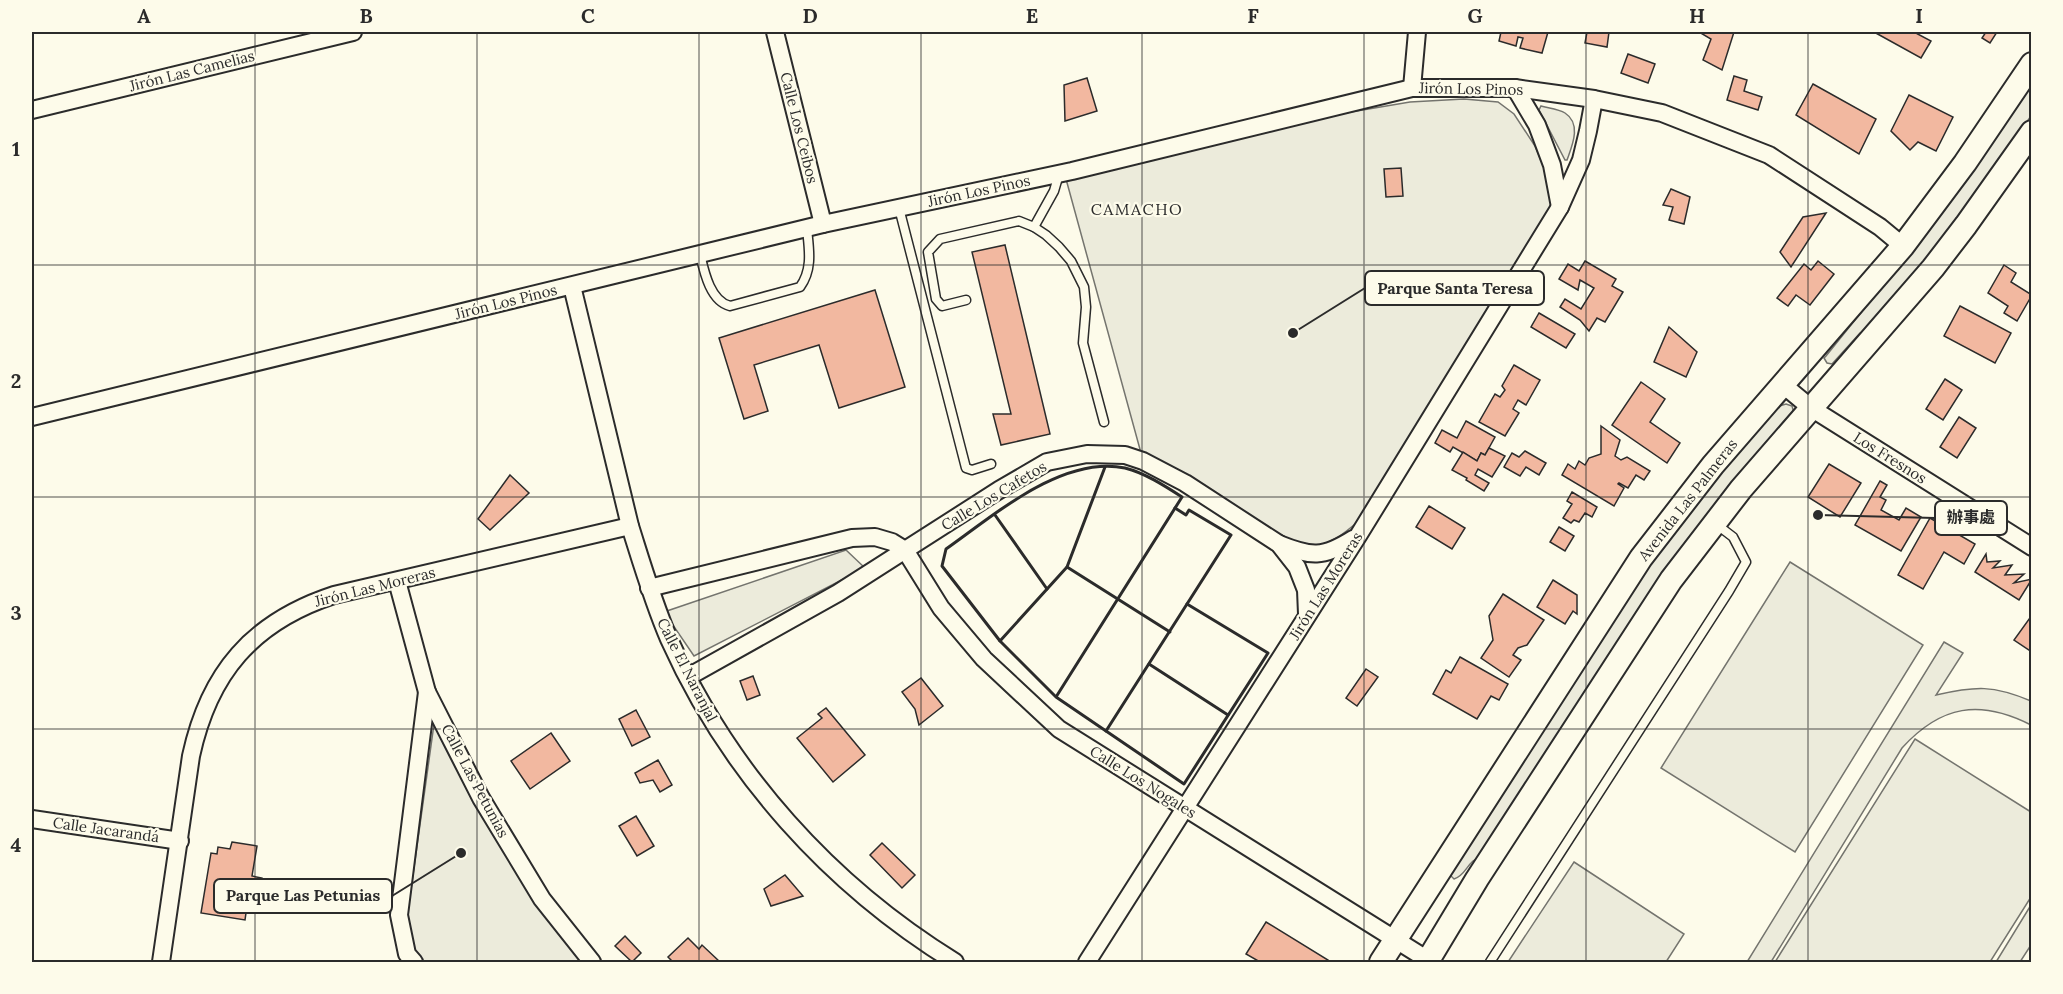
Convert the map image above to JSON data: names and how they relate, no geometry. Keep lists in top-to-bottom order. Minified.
{"streets":{"main road":["Avenida Las Palmeras"],"street":["Jirón Las Camelias","Jirón Los Pinos","Calle Los Ceibos","Los Fresnos","Calle Los Cafetos","Jirón Las Moreras","Calle El Naranjal","Calle Las Petunias","Calle Los Nogales","Calle Jacarandá"]},"crossings":[["Jirón Los Pinos","Calle Los Ceibos"],["Jirón Los Pinos","Avenida Las Palmeras"],["Jirón Los Pinos","Jirón Las Moreras"],["Jirón Los Pinos","Calle El Naranjal"],["Los Fresnos","Avenida Las Palmeras"],["Calle Los Cafetos","Jirón Las Moreras"],["Calle Los Cafetos","Calle El Naranjal"],["Calle Los Cafetos","Calle Los Nogales"],["Avenida Las Palmeras","Calle Los Nogales"],["Jirón Las Moreras","Calle El Naranjal"],["Jirón Las Moreras","Calle Las Petunias"],["Jirón Las Moreras","Calle Los Nogales"],["Jirón Las Moreras","Calle Jacarandá"]],"districts":["CAMACHO"],"places":["Parque Santa Teresa","辦事處","Parque Las Petunias"],"grid":{"columns":["A","B","C","D","E","F","G","H","I"],"rows":["1","2","3","4"]}}
